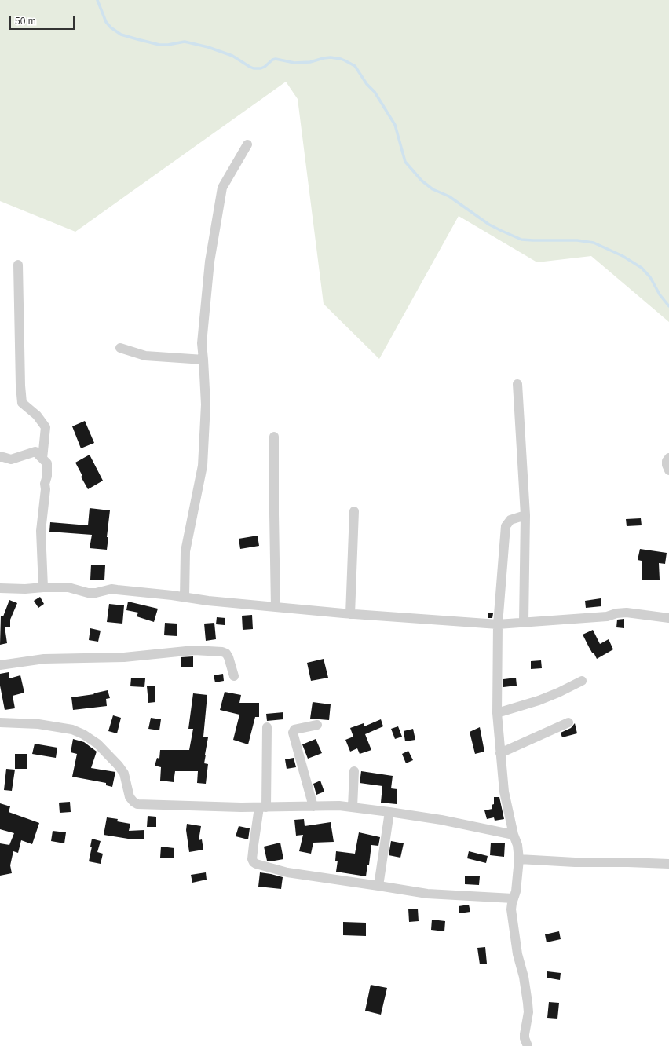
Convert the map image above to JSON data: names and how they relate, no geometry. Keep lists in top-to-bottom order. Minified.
{"scale_bar":"50 m"}
